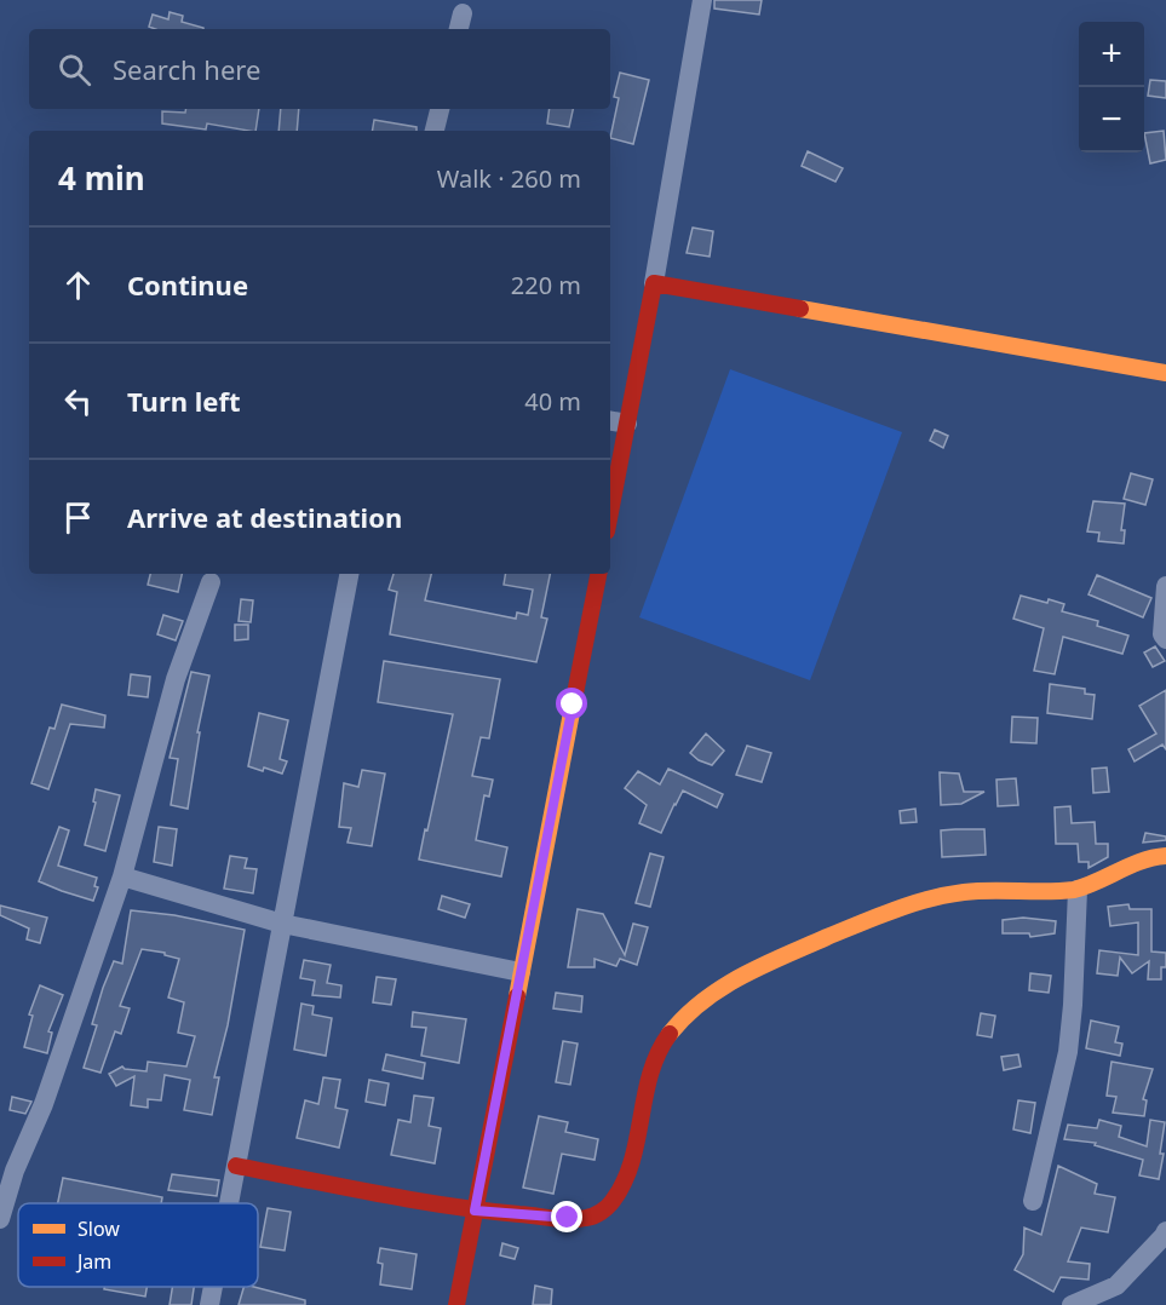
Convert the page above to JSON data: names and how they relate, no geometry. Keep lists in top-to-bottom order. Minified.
{"legend":["Slow","Jam"],"page":{"map_buttons":["+","−"],"search":"Search here","heading":["4 min","Walk · 260 m"],"list":[["Continue","220 m"],["Turn left","40 m"],"Arrive at destination"]}}
